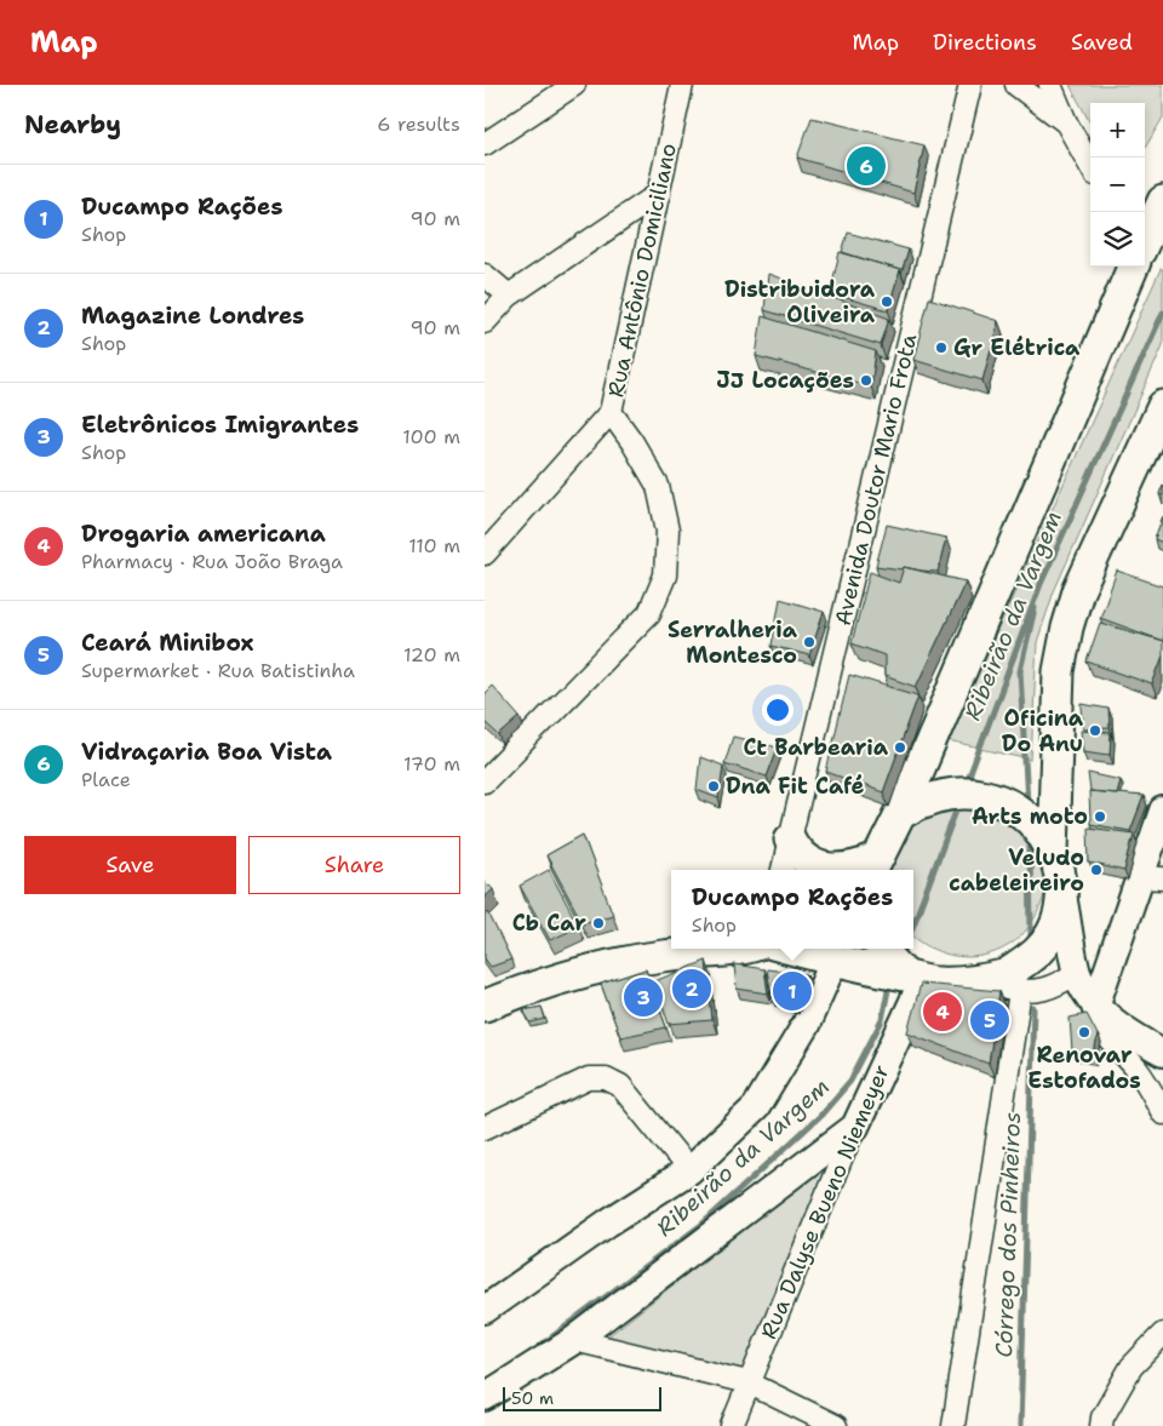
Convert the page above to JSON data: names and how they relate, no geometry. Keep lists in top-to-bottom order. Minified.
{"streets":{"street":["Rua Antônio Domiciliano","Avenida Doutor Mario Frota","Rua Dalyse Bueno Niemeyer"]},"water":["Ribeirão da Vargem","Córrego dos Pinheiros"],"places":["Distribuidora Oliveira","Gr Elétrica","JJ Locações","Serralheria Montesco","Oficina Do Anu","Ct Barbearia","Dna Fit Café","Arts moto","Veludo cabeleireiro","Cb Car","Renovar Estofados"],"scale_bar":"50 m","page":{"header":"Map","nav":["Map","Directions","Saved"],"heading":["Nearby","6 results"],"map_buttons":["+","−"],"pins":["6","2","1","3","4","5"],"list":[{"mark":"1","name":"Ducampo Rações","note":"Shop","value":"90 m"},{"mark":"2","name":"Magazine Londres","note":"Shop","value":"90 m"},{"mark":"3","name":"Eletrônicos Imigrantes","note":"Shop","value":"100 m"},{"mark":"4","name":"Drogaria americana","note":"Pharmacy · Rua João Braga","value":"110 m"},{"mark":"5","name":"Ceará Minibox","note":"Supermarket · Rua Batistinha","value":"120 m"},{"mark":"6","name":"Vidraçaria Boa Vista","note":"Place","value":"170 m"}],"buttons":["Save","Share"],"popup":["Ducampo Rações","Shop"],"scale":"50 m"}}
